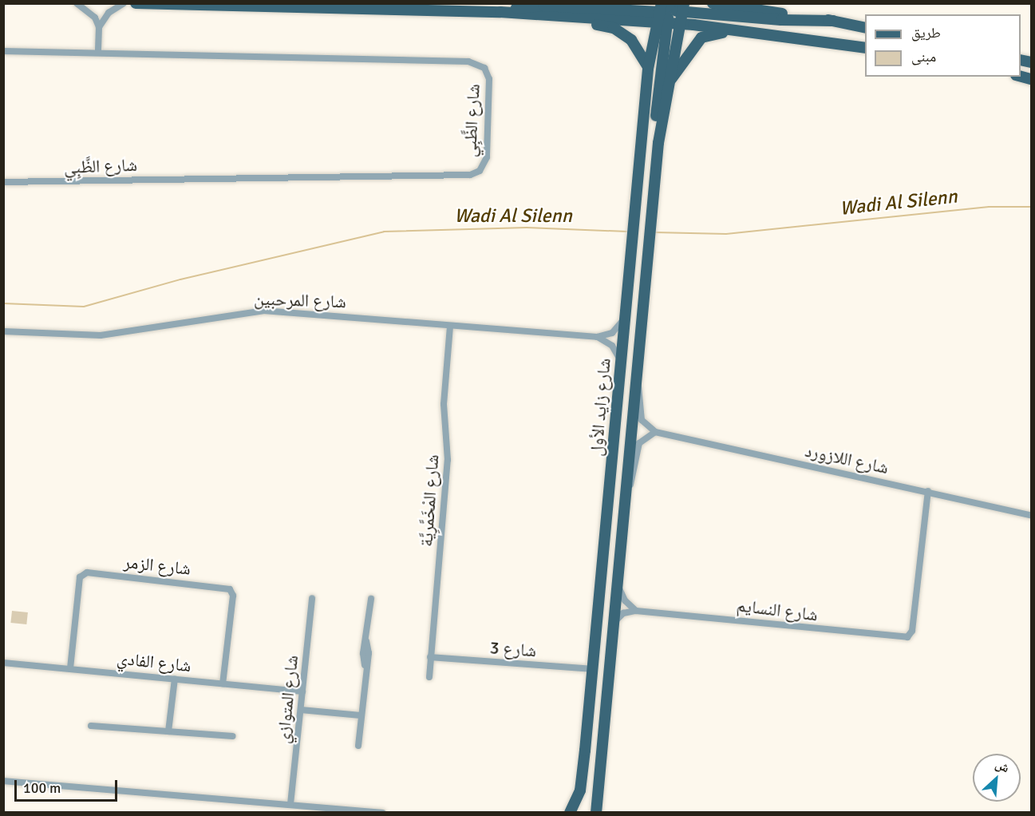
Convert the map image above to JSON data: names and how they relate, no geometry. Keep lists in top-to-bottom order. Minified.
{"streets":{"main road":["شارع زايد الأول"],"street":["شارع الظَّبِي","شارع المرحبين","شارع اللازورد","شارع المْخَمَّرِيَّة","شارع الزمر","شارع النسايم","شارع 3","شارع الفادي","شارع المتوازي"]},"crossings":[["شارع المرحبين","شارع زايد الأول"],["شارع المرحبين","شارع المْخَمَّرِيَّة"],["شارع زايد الأول","شارع 3"],["شارع اللازورد","شارع النسايم"],["شارع المْخَمَّرِيَّة","شارع 3"],["شارع الزمر","شارع الفادي"],["شارع الفادي","شارع المتوازي"]],"water":["Wadi Al Silenn"],"legend":["طريق","مبنى"],"scale_bar":"100 m","north":"top right"}
